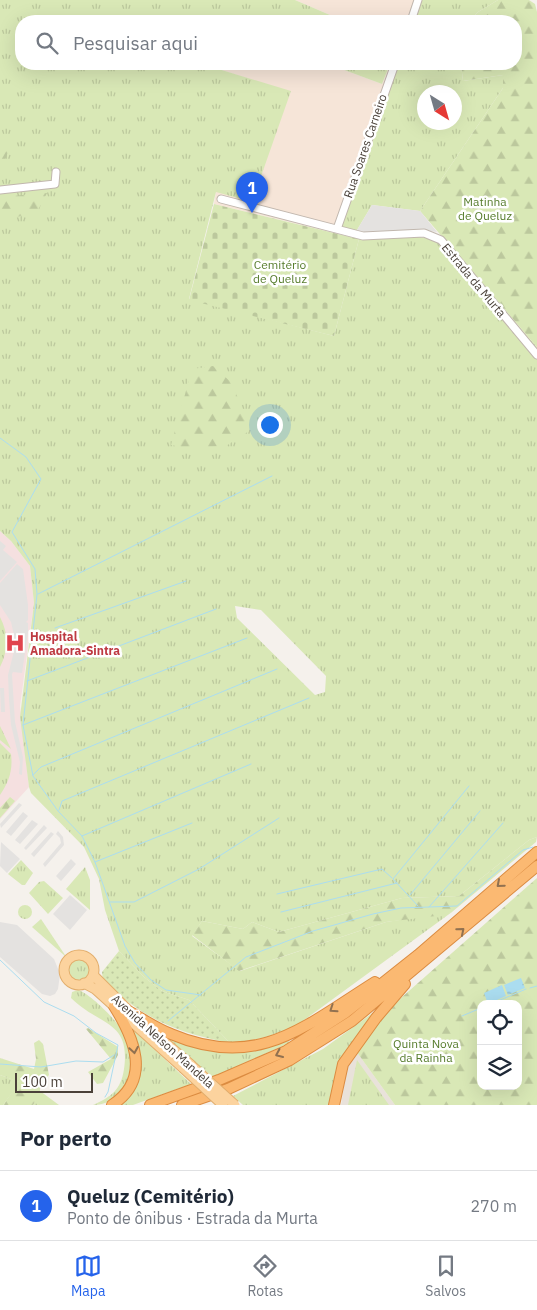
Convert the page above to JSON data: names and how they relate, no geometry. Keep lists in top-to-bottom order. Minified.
{"streets":{"main road":["Avenida Nelson Mandela"],"street":["Rua Soares Carneiro","Estrada da Murta"]},"crossings":[["Rua Soares Carneiro","Estrada da Murta"]],"parks":["Matinha de Queluz","Cemitério de Queluz","Quinta Nova da Rainha"],"places":{"hospital":["Hospital Amadora-Sintra"]},"scale_bar":"100 m","north":"bottom right","page":{"search":"Pesquisar aqui","pins":"1","scale":"100 m","heading":"Por perto","list":[{"mark":"1","name":"Queluz (Cemitério)","note":"Ponto de ônibus · Estrada da Murta","value":"270 m"}],"nav":["Mapa","Rotas","Salvos"]}}
